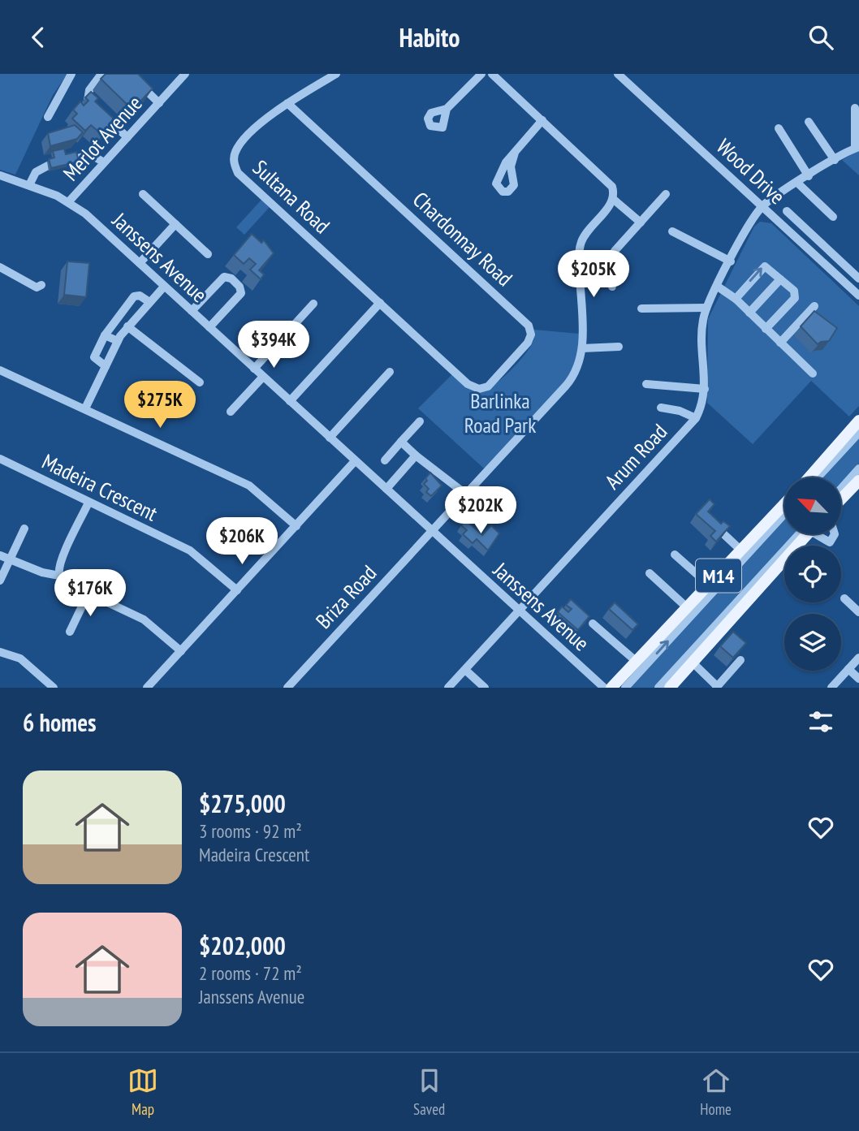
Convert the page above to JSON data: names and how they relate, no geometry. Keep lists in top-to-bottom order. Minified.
{"streets":{"main road":["M14"],"street":["Merlot Avenue","Wood Drive","Sultana Road","Chardonnay Road","Janssens Avenue","Arum Road","Madeira Crescent","Briza Road"]},"crossings":[["Merlot Avenue","Janssens Avenue"],["Wood Drive","Arum Road"],["Sultana Road","Chardonnay Road"],["Janssens Avenue","Arum Road"],["Janssens Avenue","Briza Road"]],"parks":["Barlinka Road Park"],"north":"top left","page":{"header":"Habito","price":["$205K","$394K","$275K","$202K","$206K","$176K"],"heading":"6 homes","list":[{"name":"$275,000","note":"3 rooms · 92 m² · Madeira Crescent"},{"name":"$202,000","note":"2 rooms · 72 m² · Janssens Avenue"}],"tabs":["Map","Saved","Home"]}}
